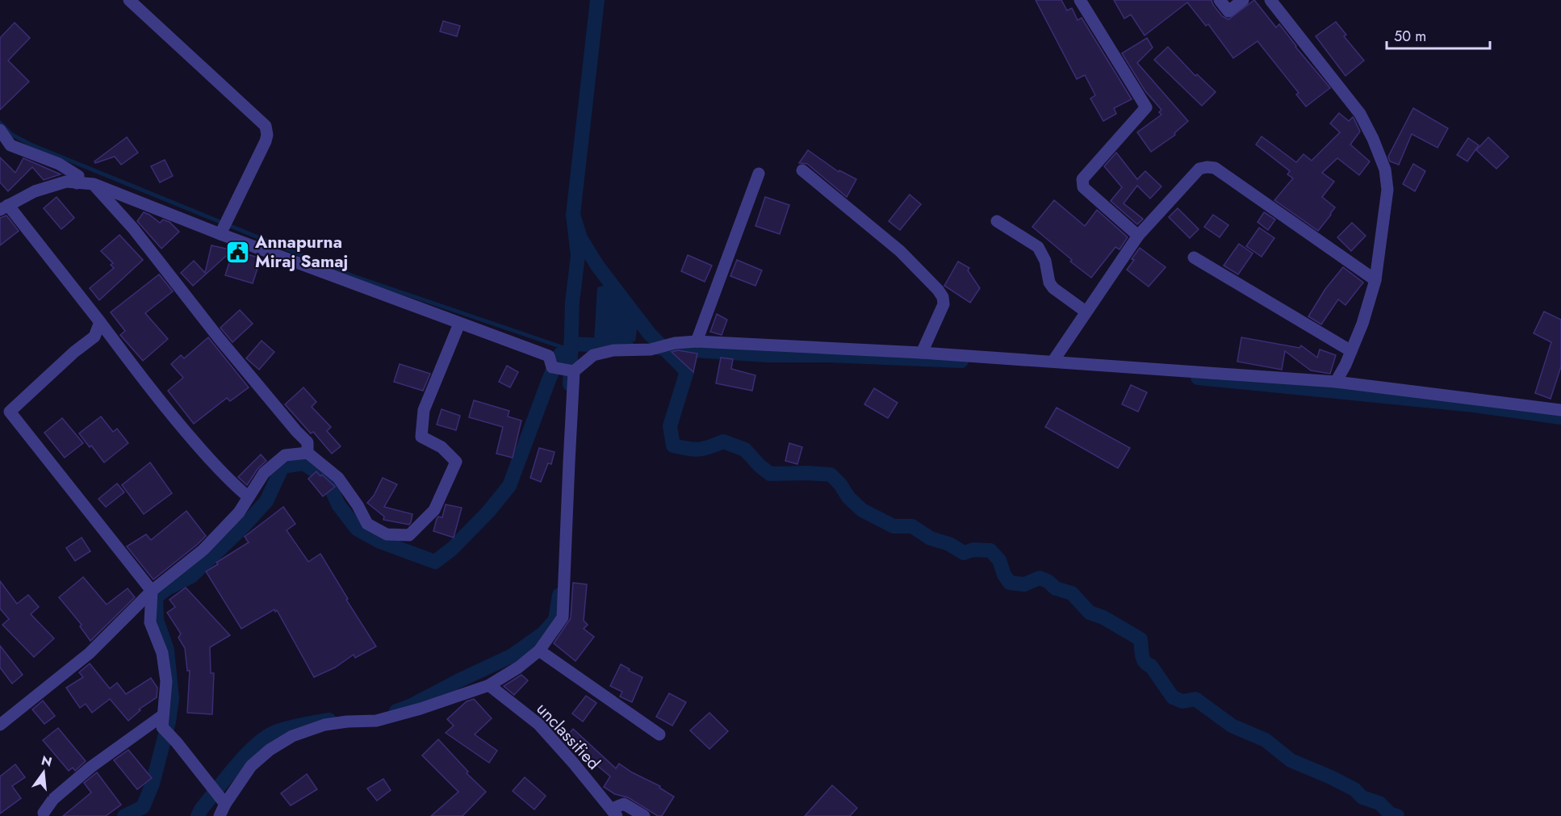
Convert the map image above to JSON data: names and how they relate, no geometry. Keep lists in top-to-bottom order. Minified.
{"streets":{"street":["unclassified"]},"places":{"public building":["Annapurna Miraj Samaj"]},"scale_bar":"50 m","north":"top"}
